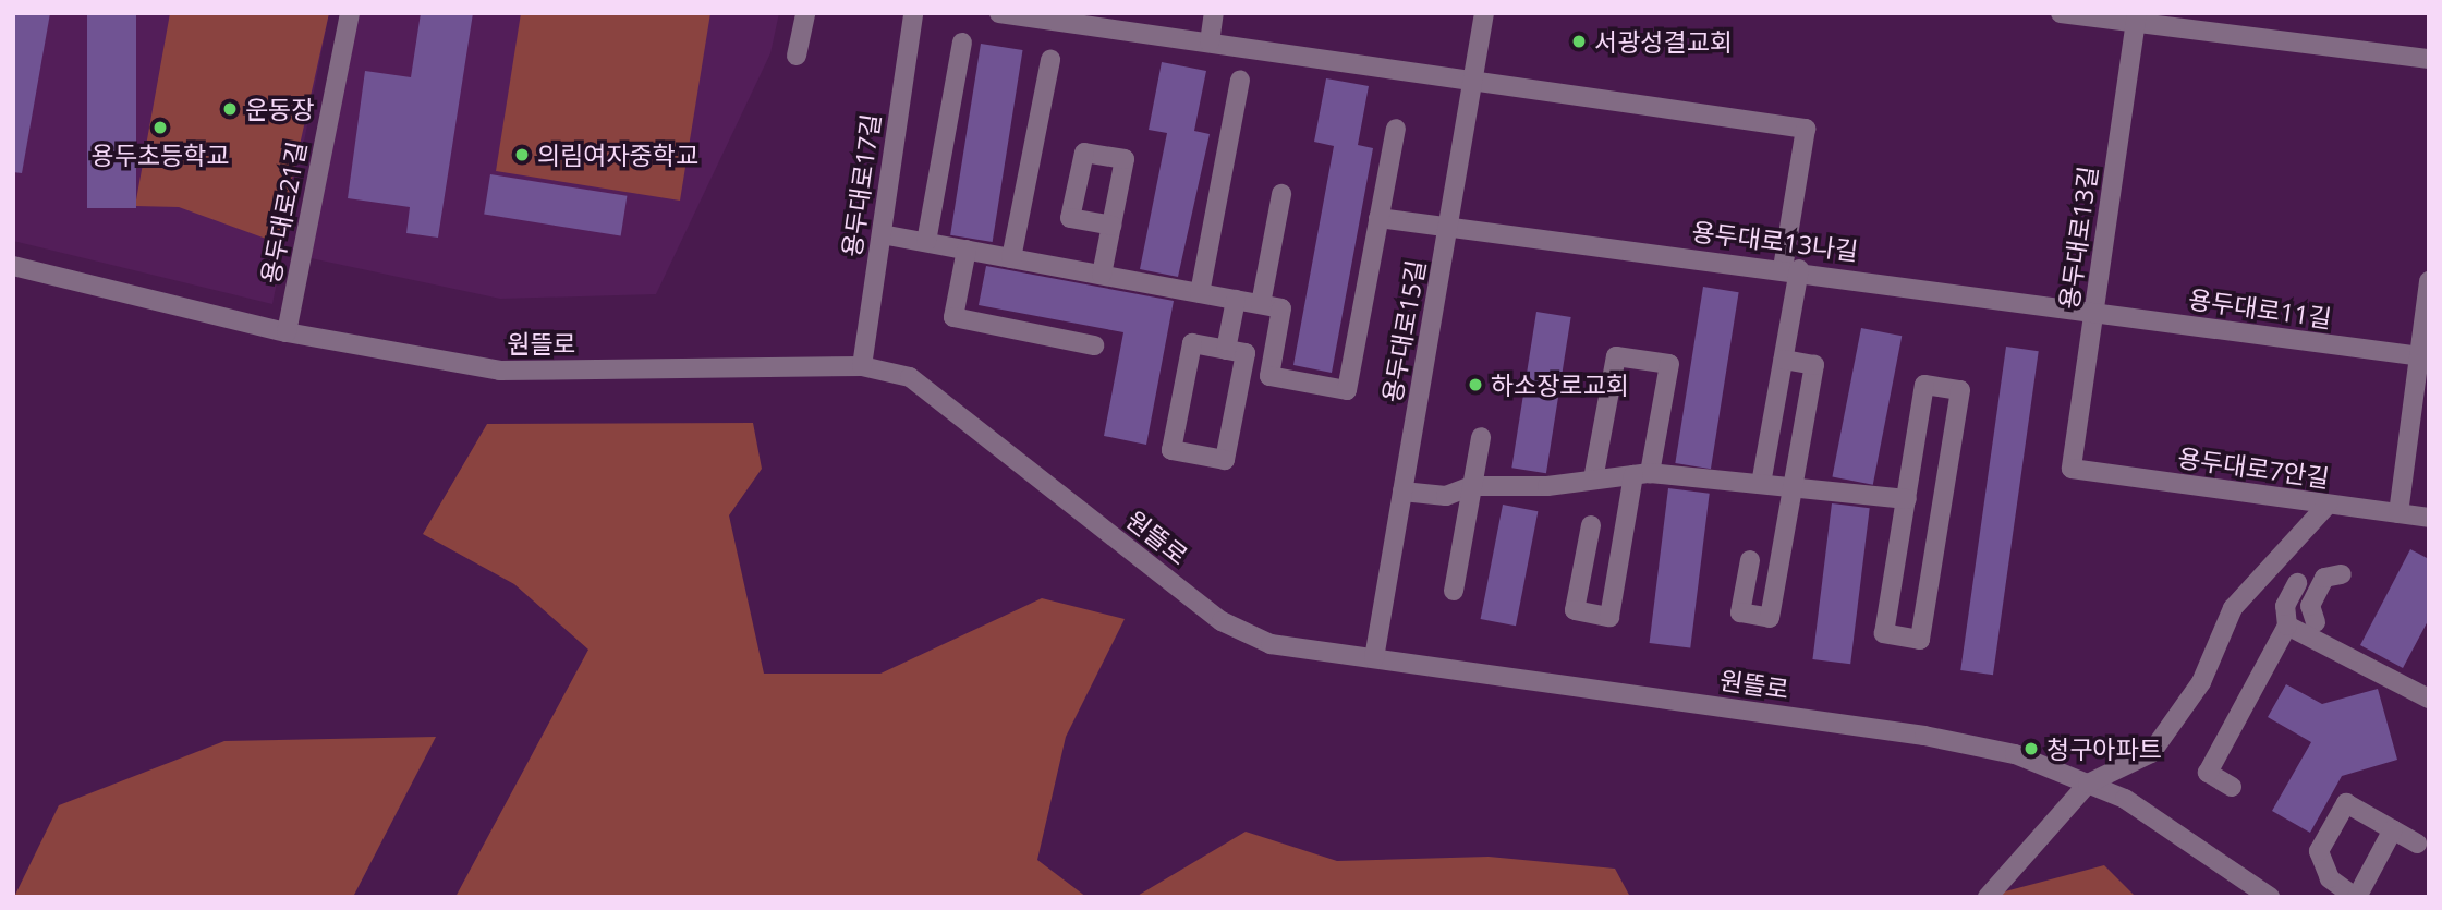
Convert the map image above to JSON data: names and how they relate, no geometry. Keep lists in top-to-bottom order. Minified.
{"streets":{"street":["용두대로17길","용두대로21길","용두대로13길","용두대로13나길","용두대로11길","용두대로15길","원뜰로","용두대로7안길"]},"crossings":[["용두대로17길","원뜰로"],["용두대로21길","원뜰로"],["용두대로13길","용두대로13나길"],["용두대로13길","용두대로11길"],["용두대로13길","용두대로7안길"],["용두대로13나길","용두대로11길"],["용두대로13나길","용두대로15길"],["용두대로15길","원뜰로"]],"places":["서광성결교회","운동장","용두초등학교","의림여자중학교","하소장로교회","청구아파트"]}
